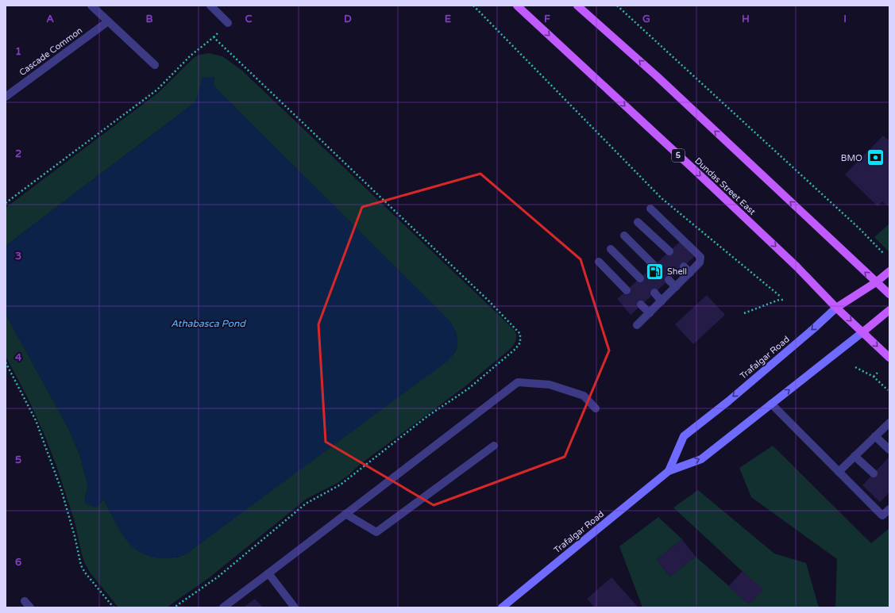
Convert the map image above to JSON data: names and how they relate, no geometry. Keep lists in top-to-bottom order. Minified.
{"streets":{"main road":["5","Dundas Street East","Trafalgar Road"],"street":["Cascade Common"]},"crossings":[["Dundas Street East","Trafalgar Road"]],"water":["Athabasca Pond"],"places":{"bank":["BMO"],"fuel station":["Shell"]},"grid":{"columns":["A","B","C","D","E","F","G","H","I"],"rows":["1","2","3","4","5","6"]}}
